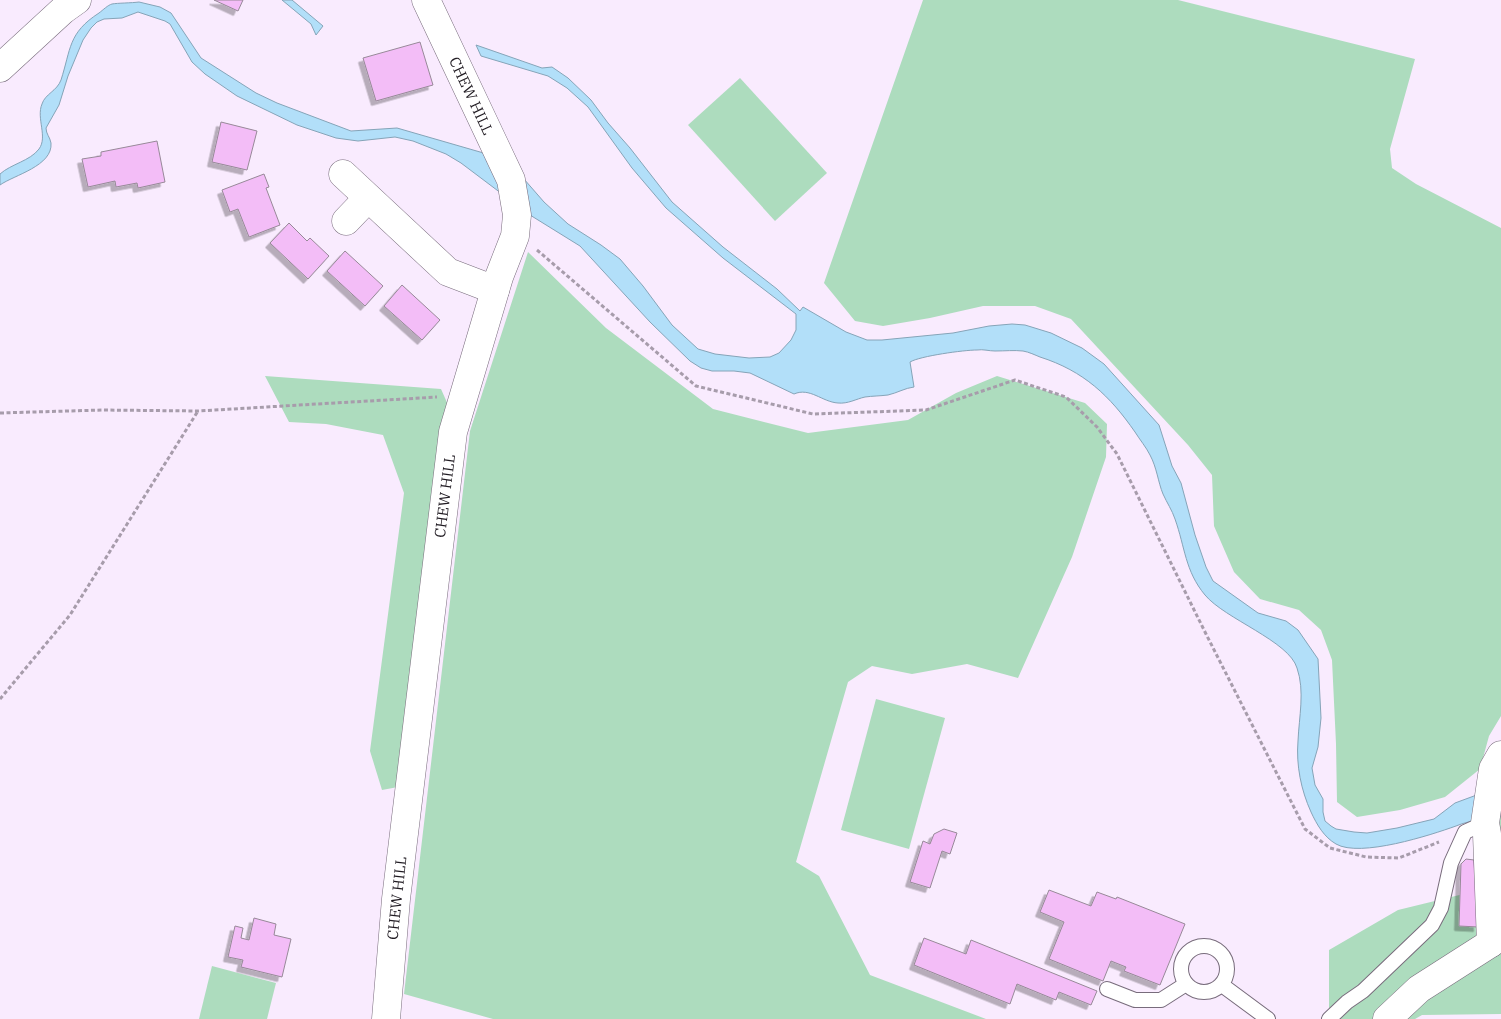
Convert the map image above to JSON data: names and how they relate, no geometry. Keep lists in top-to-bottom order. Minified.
{"streets":{"street":["CHEW HILL"]}}
